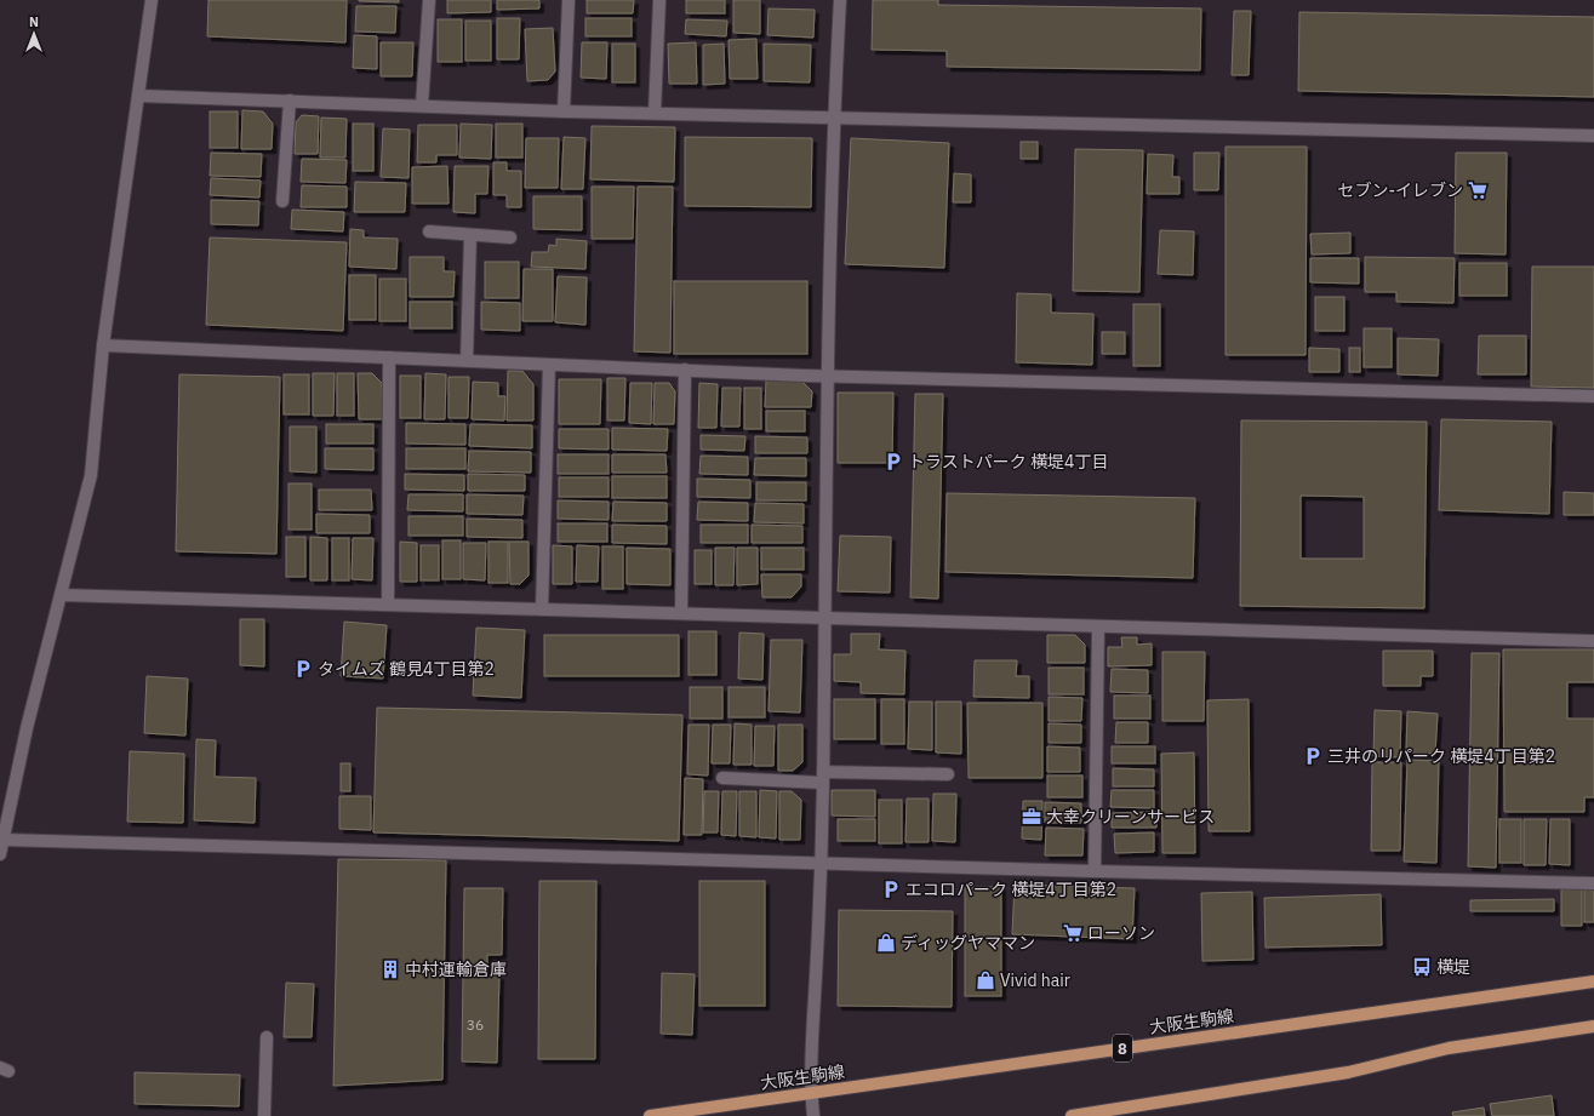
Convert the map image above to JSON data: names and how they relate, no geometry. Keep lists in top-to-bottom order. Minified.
{"streets":{"main road":["大阪生駒線","8"]},"places":{"supermarket":["セブン-イレブン","ローソン"],"parking":["トラストパーク 横堤4丁目","タイムズ 鶴見4丁目第2","三井のリパーク 横堤4丁目第2","エコロパーク 横堤4丁目第2"],"office":["大幸クリーンサービス"],"shop":["ディッグヤママン","Vivid hair"],"bus stop":["横堤"],"building":["中村運輸倉庫"]},"house_numbers":["36"],"north":"top"}
